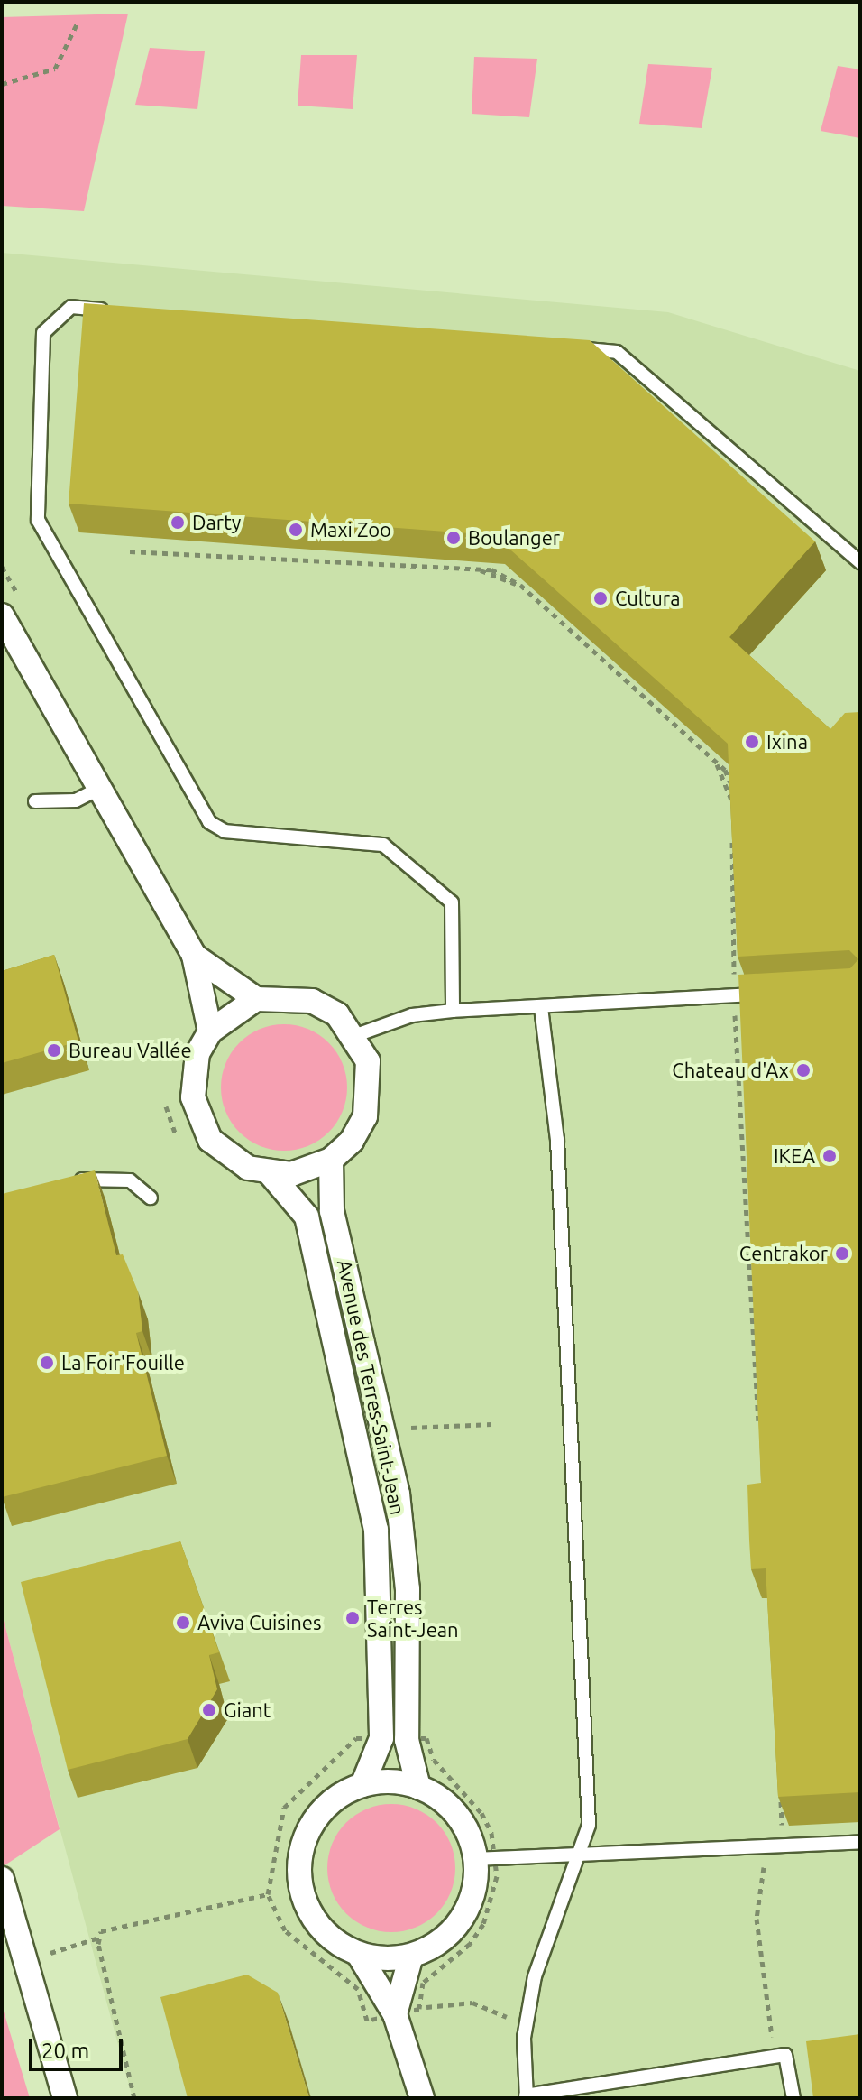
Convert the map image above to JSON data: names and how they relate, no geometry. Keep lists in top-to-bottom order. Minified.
{"streets":{"street":["Avenue des Terres-Saint-Jean"]},"places":["Darty","Maxi Zoo","Boulanger","Cultura","Ixina","Bureau Vallée","Chateau d'Ax","IKEA","Centrakor","La Foir'Fouille","Terres Saint-Jean","Aviva Cuisines","Giant"],"scale_bar":"20 m"}
